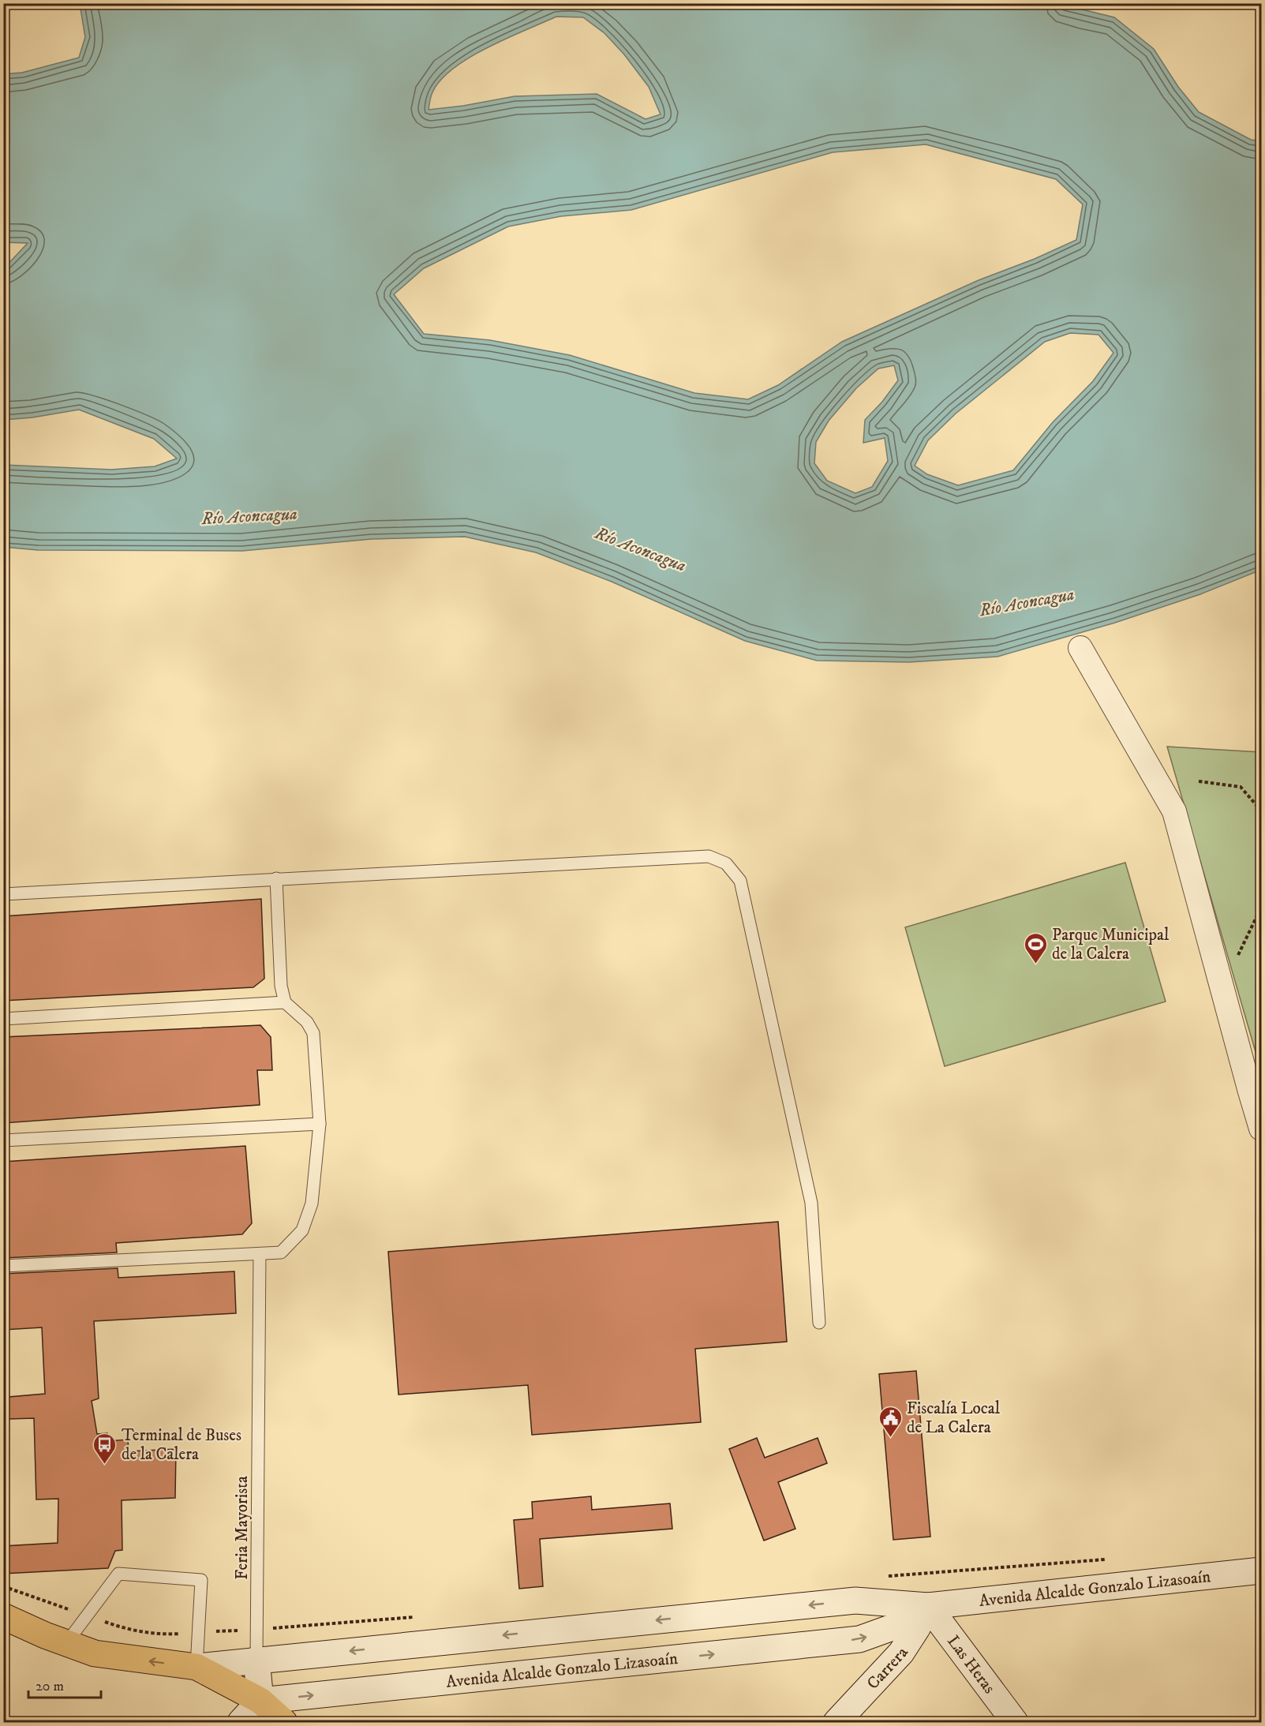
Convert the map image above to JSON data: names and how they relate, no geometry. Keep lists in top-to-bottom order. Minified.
{"streets":{"main road":["Avenida Alcalde Gonzalo Lizasoaín","Las Heras","Carrera"],"lane":["Feria Mayorista"]},"crossings":[["Feria Mayorista","Avenida Alcalde Gonzalo Lizasoaín"],["Avenida Alcalde Gonzalo Lizasoaín","Las Heras"],["Avenida Alcalde Gonzalo Lizasoaín","Carrera"],["Las Heras","Carrera"]],"water":["Río Aconcagua"],"places":{"sports":["Parque Municipal de la Calera"],"public building":["Fiscalía Local de La Calera"],"bus stop":["Terminal de Buses de la Calera"]},"scale_bar":"20 m"}
